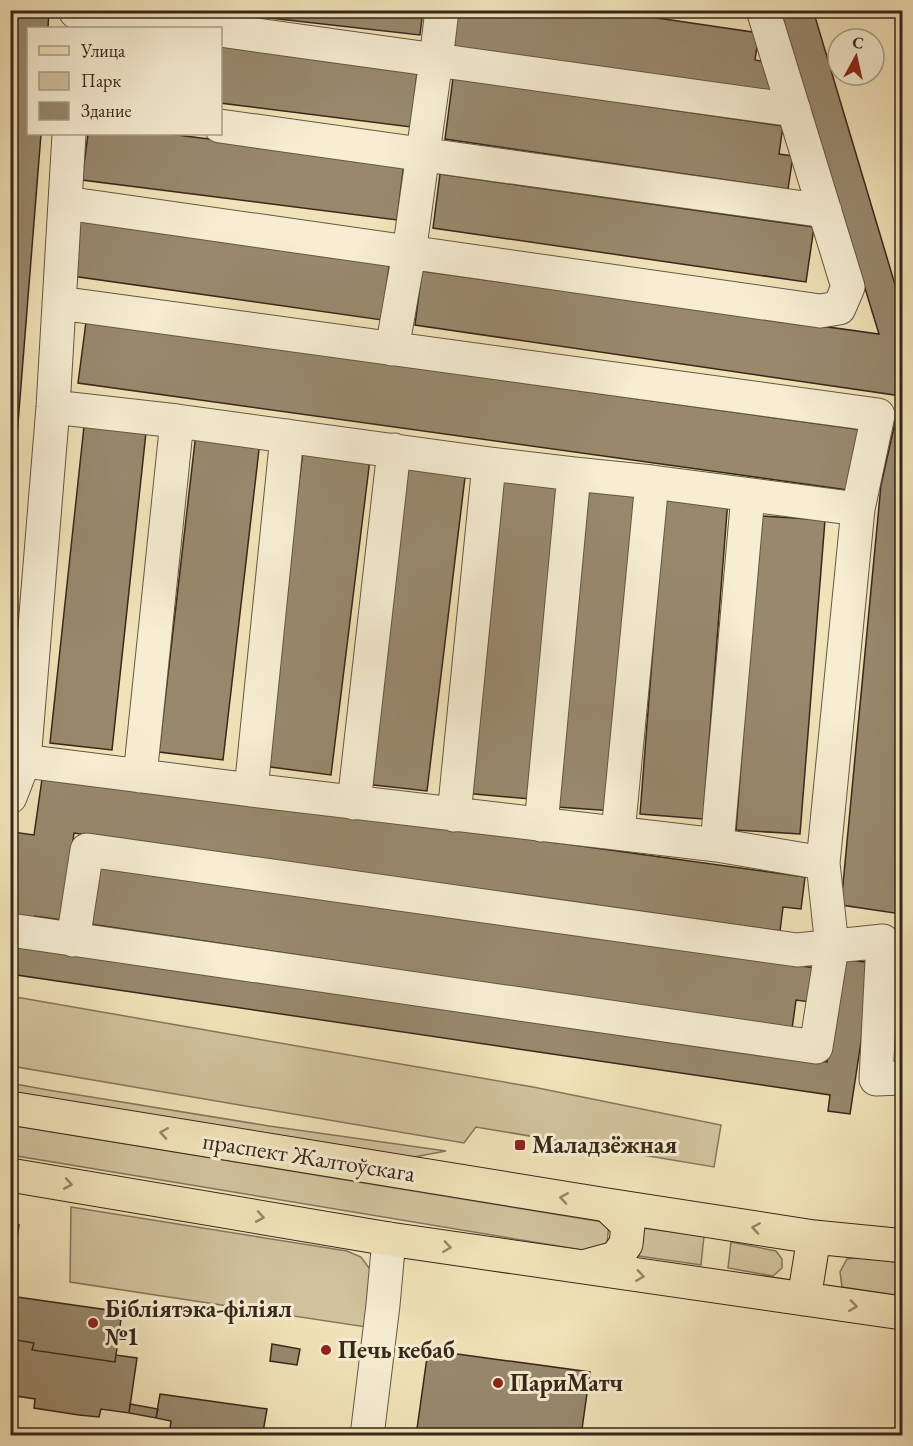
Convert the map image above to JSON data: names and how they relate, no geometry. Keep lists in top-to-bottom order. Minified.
{"streets":{"main road":["праспект Жалтоўскага"]},"places":{"transit":["Маладзёжная"],"other":["Бібліятэка-філіял №1","Печь кебаб","ПариМатч"]},"legend":["Улица","Парк","Здание"],"north":"top"}
